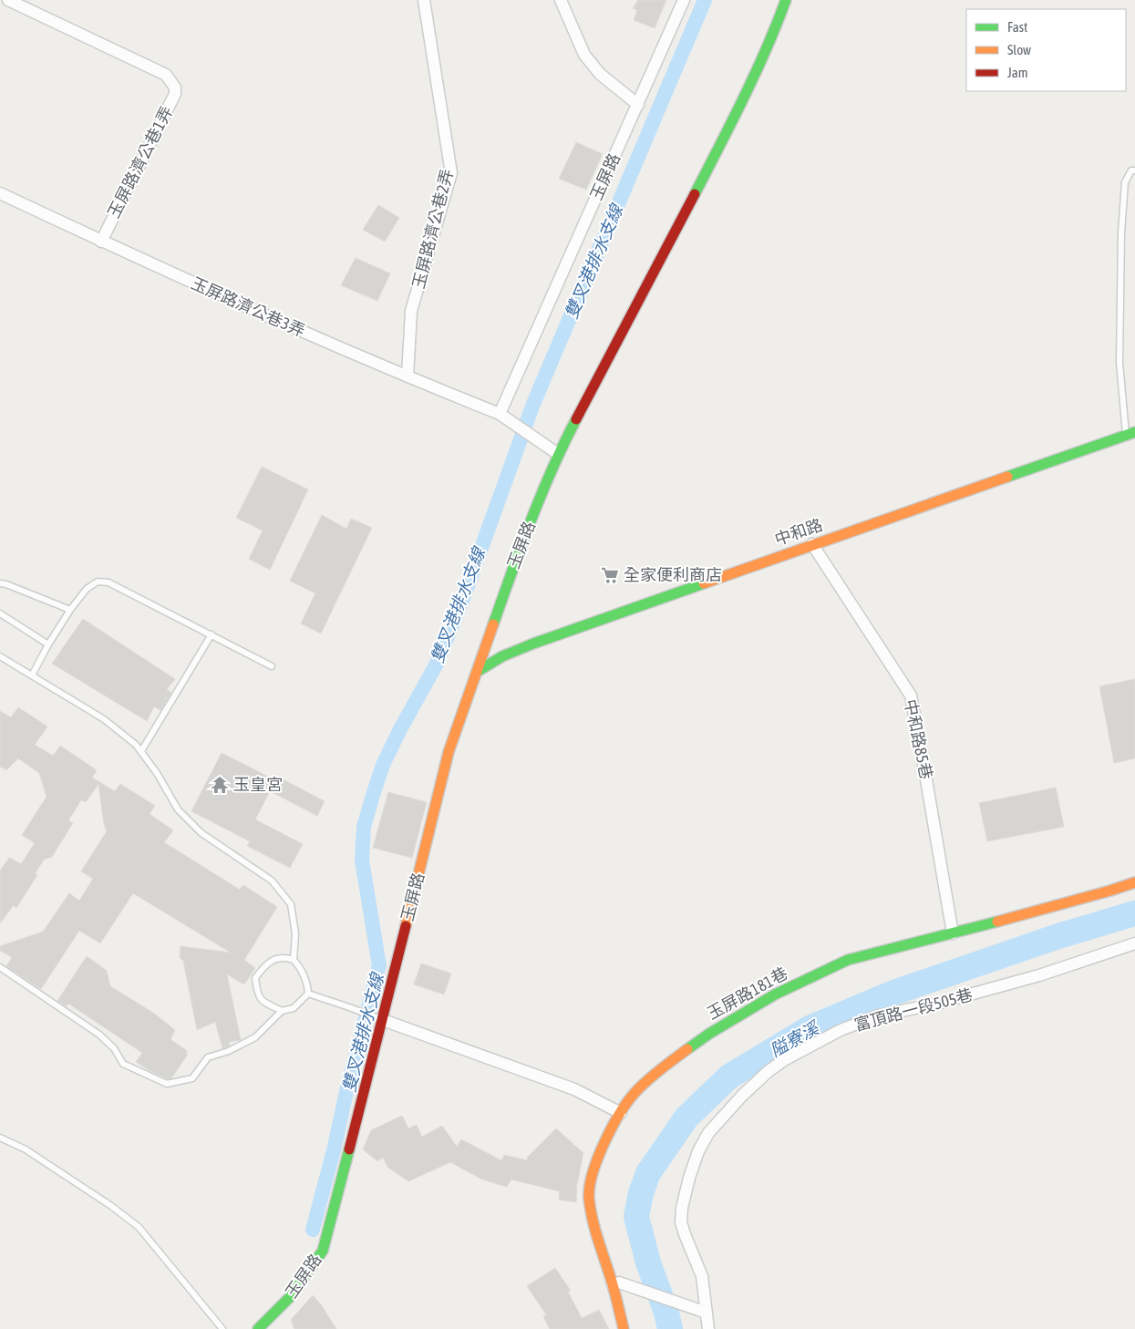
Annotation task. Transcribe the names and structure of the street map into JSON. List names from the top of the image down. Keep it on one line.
{"streets":{"street":["玉屏路濟公巷1弄","玉屏路","玉屏路濟公巷2弄","玉屏路濟公巷3弄","中和路","中和路85巷","玉屏路181巷","富頂路一段505巷"]},"crossings":[["玉屏路濟公巷1弄","玉屏路濟公巷3弄"],["玉屏路","玉屏路濟公巷3弄"],["玉屏路","中和路"],["玉屏路濟公巷2弄","玉屏路濟公巷3弄"],["中和路","中和路85巷"],["中和路85巷","玉屏路181巷"]],"water":["雙叉港排水支線","隘寮溪"],"places":{"supermarket":["全家便利商店"],"temple":["玉皇宮"]},"legend":["Fast","Slow","Jam"]}
